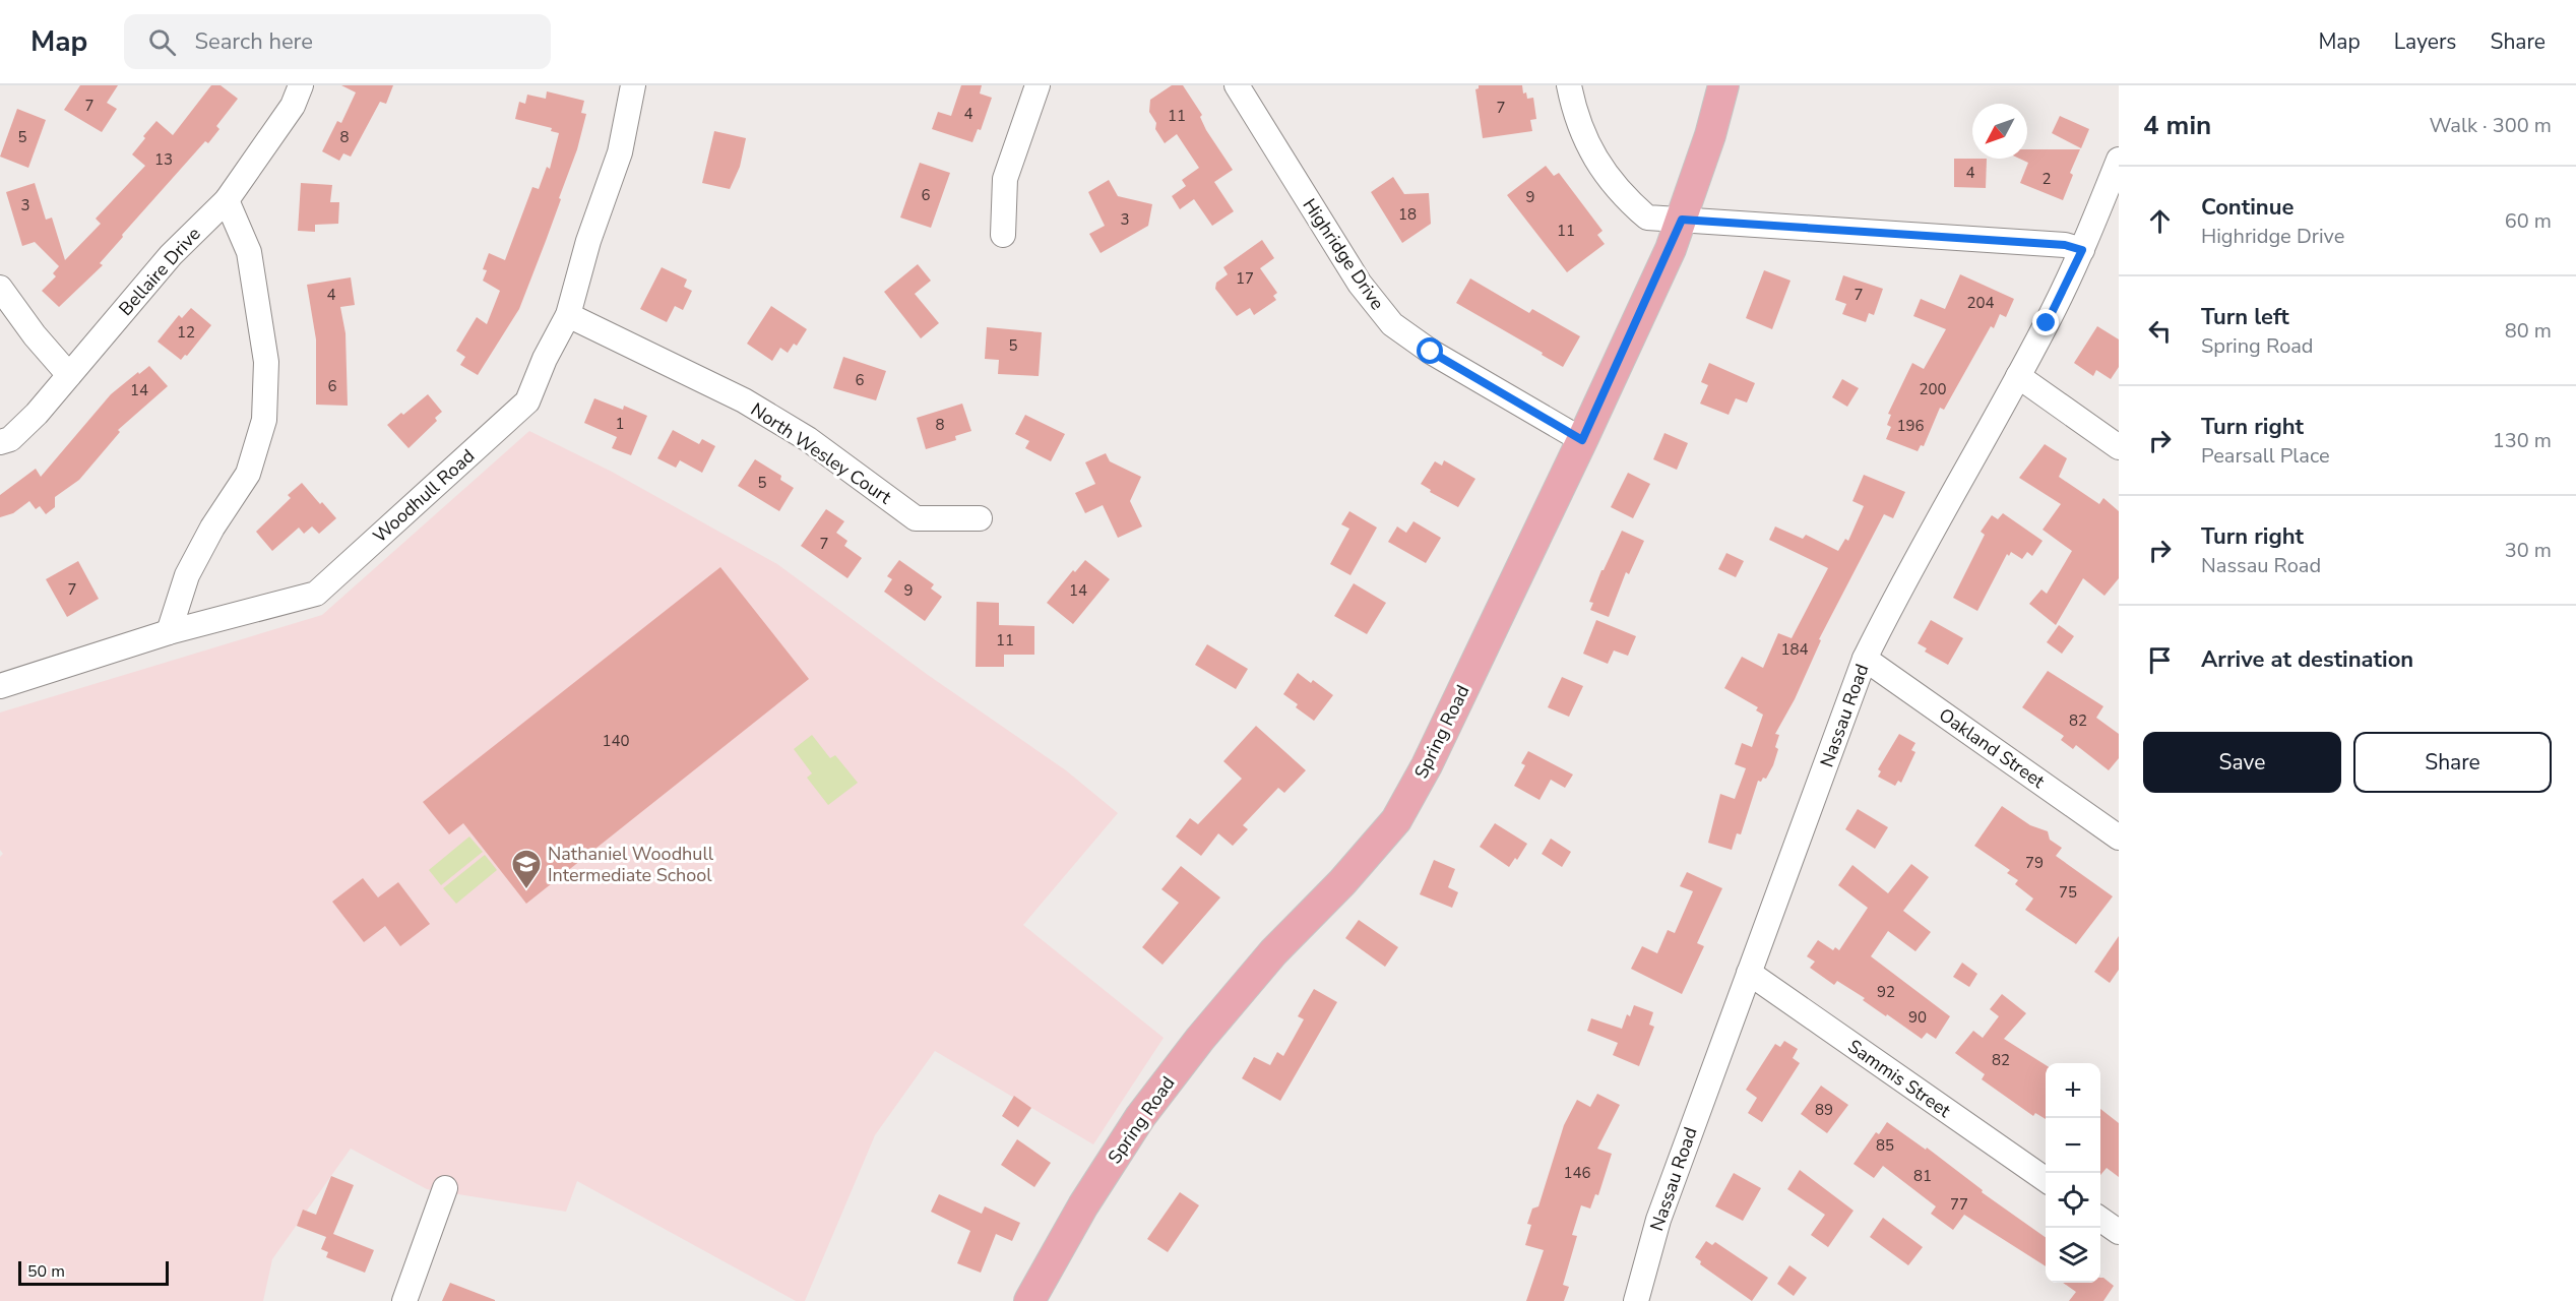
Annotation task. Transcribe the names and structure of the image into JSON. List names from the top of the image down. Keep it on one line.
{"streets":{"main road":["Spring Road"],"street":["Highridge Drive","Bellaire Drive","North Wesley Court","Woodhull Road","Nassau Road","Oakland Street","Sammis Street"]},"crossings":[["Highridge Drive","Spring Road"],["North Wesley Court","Woodhull Road"],["Nassau Road","Oakland Street"],["Nassau Road","Sammis Street"]],"places":{"school or university":["Nathaniel Woodhull Intermediate School"]},"house_numbers":["7","7","4","11","5","8","13","4","2","6","9","3","18","3","11","17","4","7","204","12","5","6","6","200","14","1","8","196","5","7","7","9","14","11","184","82","140","79","75","92","90","82","89","85","146","81","77"],"scale_bar":"50 m","north":"bottom left","page":{"header":"Map","search":"Search here","nav":["Map","Layers","Share"],"heading":["4 min","Walk · 300 m"],"list":[["Continue","Highridge Drive","60 m"],["Turn left","Spring Road","80 m"],["Turn right","Pearsall Place","130 m"],["Turn right","Nassau Road","30 m"],"Arrive at destination"],"buttons":["Save","Share"],"map_buttons":["+","−"],"scale":"50 m"}}
